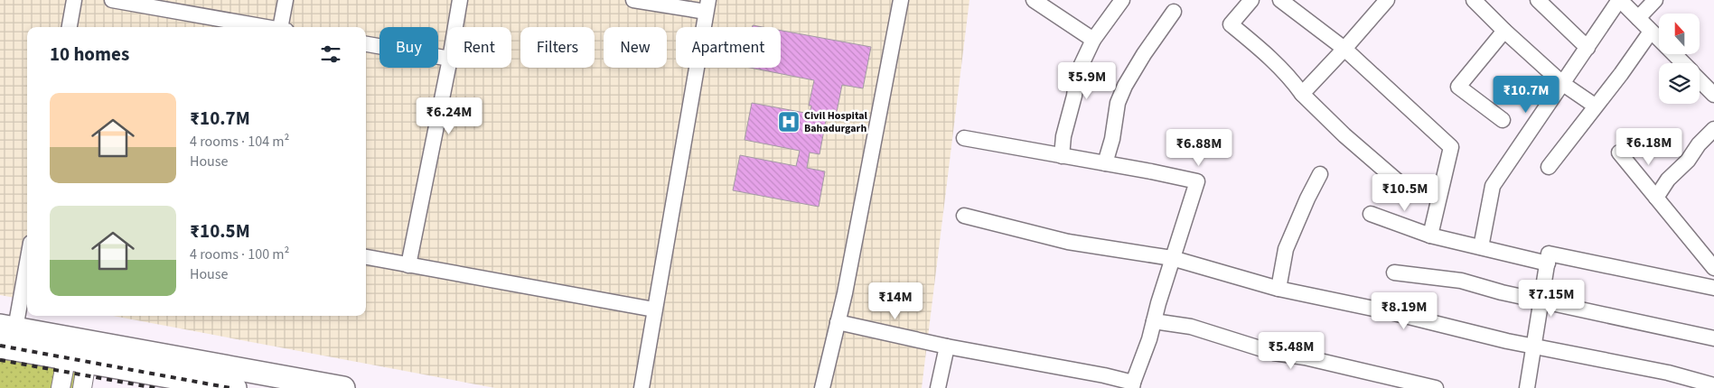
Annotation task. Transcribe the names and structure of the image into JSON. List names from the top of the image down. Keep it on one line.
{"places":{"hospital":["Civil Hospital Bahadurgarh"]},"north":"top","page":{"chip":["Buy","Rent","Filters","New","Apartment"],"heading":"10 homes","price":["₹5.9M","₹10.7M","₹6.24M","₹6.18M","₹6.88M","₹10.5M","₹7.15M","₹14M","₹8.19M","₹5.48M"],"list":[{"name":"₹10.7M","note":"4 rooms · 104 m² · House"},{"name":"₹10.5M","note":"4 rooms · 100 m² · House"}]}}
